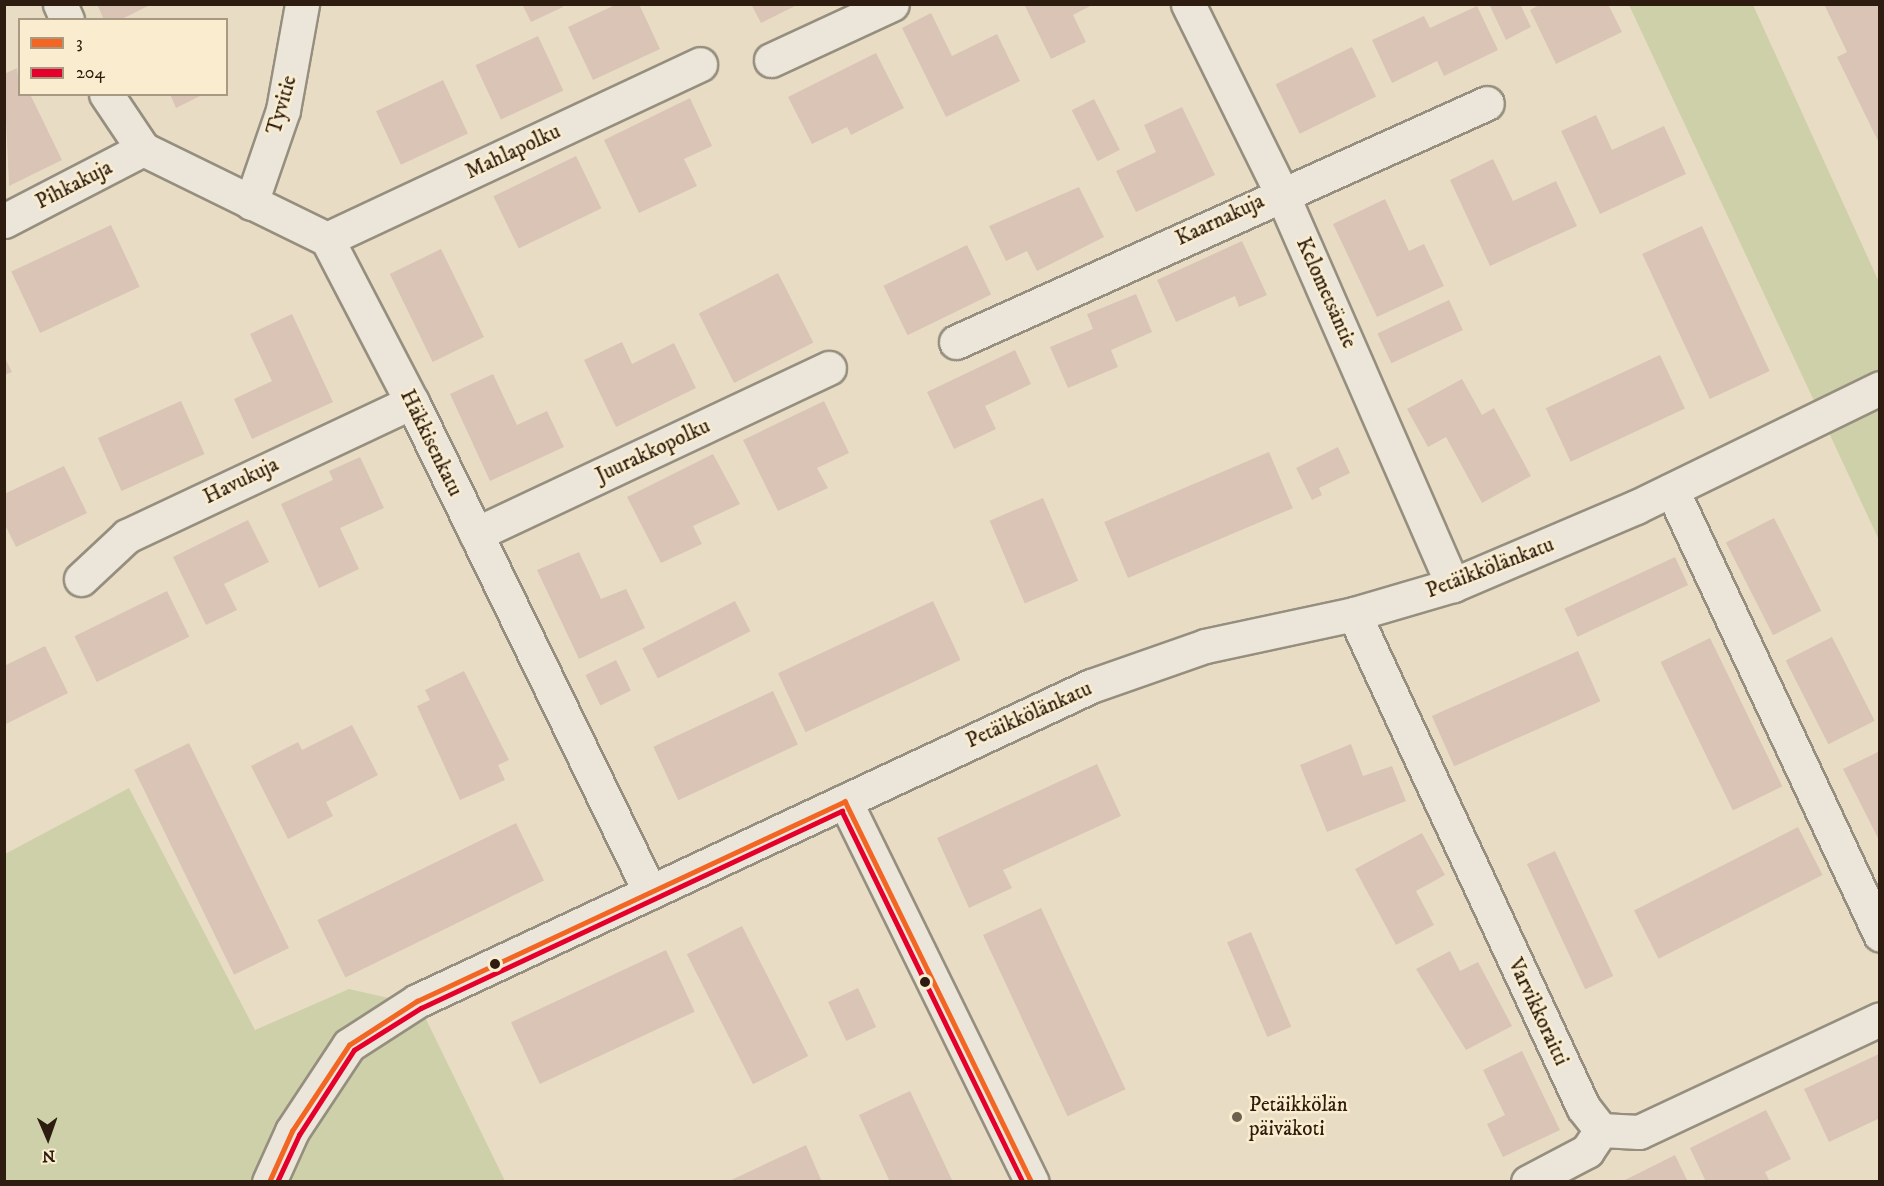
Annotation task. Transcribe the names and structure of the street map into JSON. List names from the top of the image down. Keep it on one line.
{"streets":{"street":["Tyvitie","Mahlapolku","Pihkakuja","Kaarnakuja","Kelometsäntie","Häkkisenkatu","Juurakkopolku","Havukuja","Petäikkölänkatu","Varvikkoraitti"]},"crossings":[["Mahlapolku","Häkkisenkatu"],["Kaarnakuja","Kelometsäntie"],["Kelometsäntie","Petäikkölänkatu"],["Häkkisenkatu","Juurakkopolku"],["Häkkisenkatu","Havukuja"],["Häkkisenkatu","Petäikkölänkatu"],["Petäikkölänkatu","Varvikkoraitti"]],"places":["Petäikkölän päiväkoti"],"lines":["transit line 3","transit line 204"],"legend":["3","204"],"north":"bottom"}
